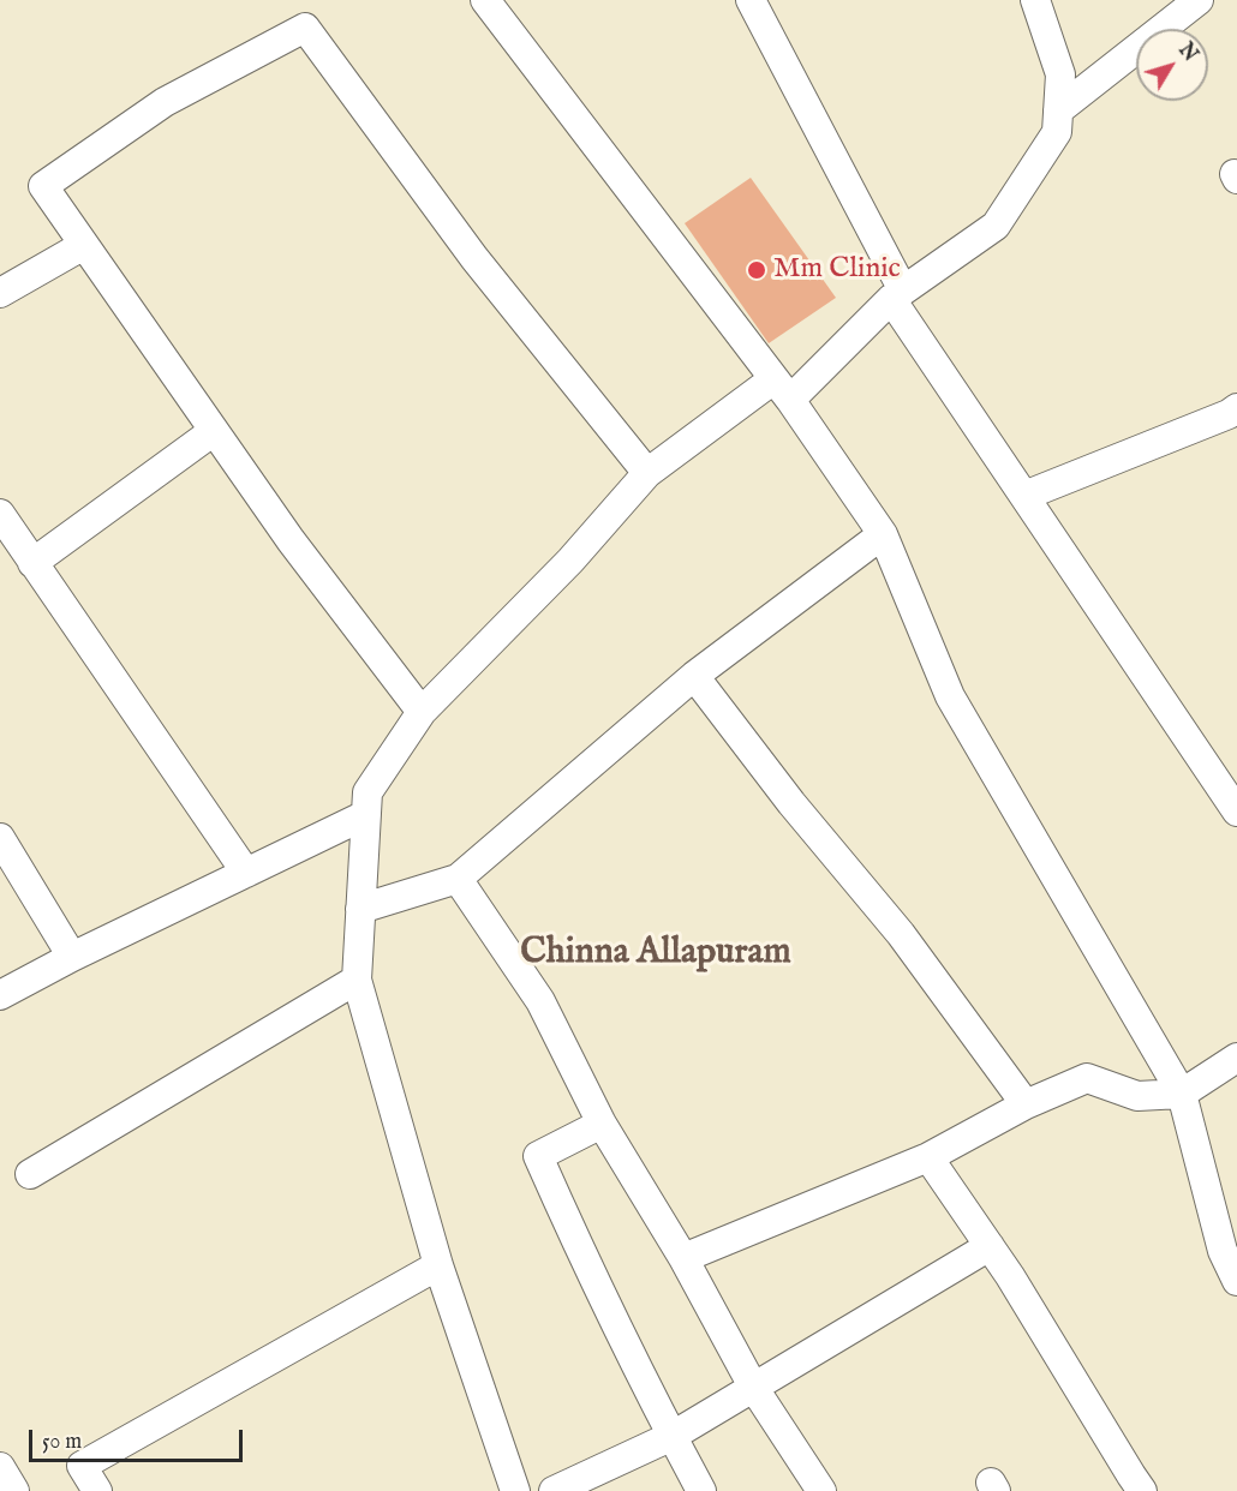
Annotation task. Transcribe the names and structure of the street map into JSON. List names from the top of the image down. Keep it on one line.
{"districts":["Chinna Allapuram"],"places":["Mm Clinic"],"scale_bar":"50 m","north":"top right"}
